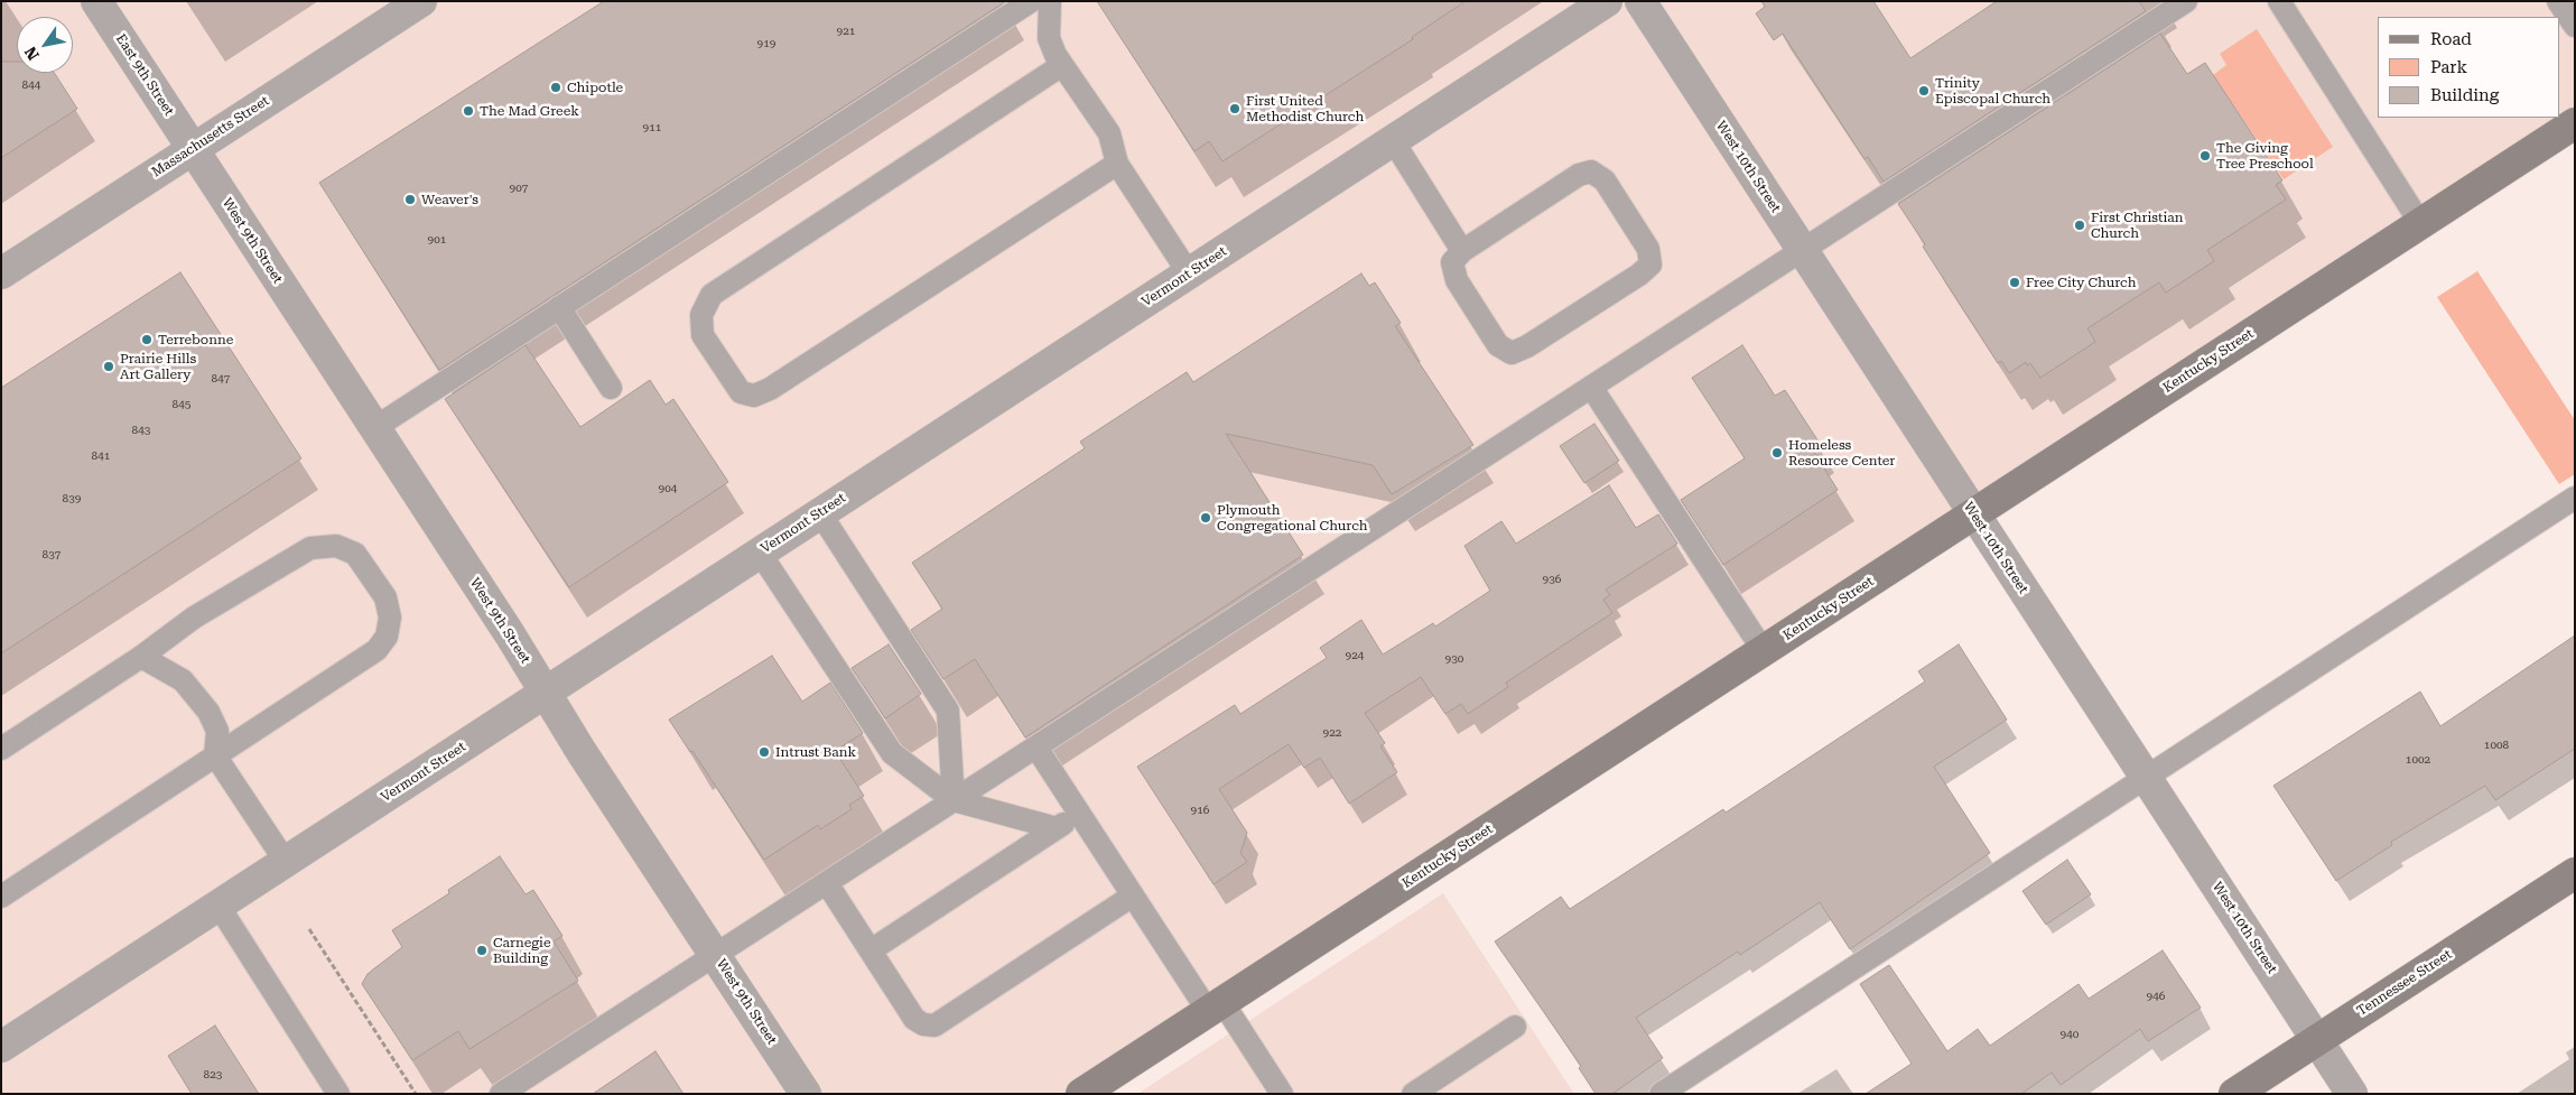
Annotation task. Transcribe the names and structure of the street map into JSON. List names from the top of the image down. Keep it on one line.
{"streets":{"main road":["Kentucky Street","Tennessee Street"],"street":["East 9th Street","Massachusetts Street","West 10th Street","West 9th Street","Vermont Street"]},"crossings":[["East 9th Street","Massachusetts Street"],["East 9th Street","West 9th Street"],["Massachusetts Street","West 9th Street"],["West 10th Street","Kentucky Street"],["West 10th Street","Tennessee Street"],["West 9th Street","Vermont Street"]],"places":["Chipotle","Trinity Episcopal Church","First United Methodist Church","The Mad Greek","The Giving Tree Preschool","Weaver's","First Christian Church","Free City Church","Terrebonne","Prairie Hills Art Gallery","Homeless Resource Center","Plymouth Congregational Church","Intrust Bank","Carnegie Building"],"house_numbers":["921","919","844","911","907","901","847","845","843","841","904","839","837","936","924","930","922","1008","1002","916","946","940","823"],"legend":["Road","Park","Building"],"north":"bottom left"}
